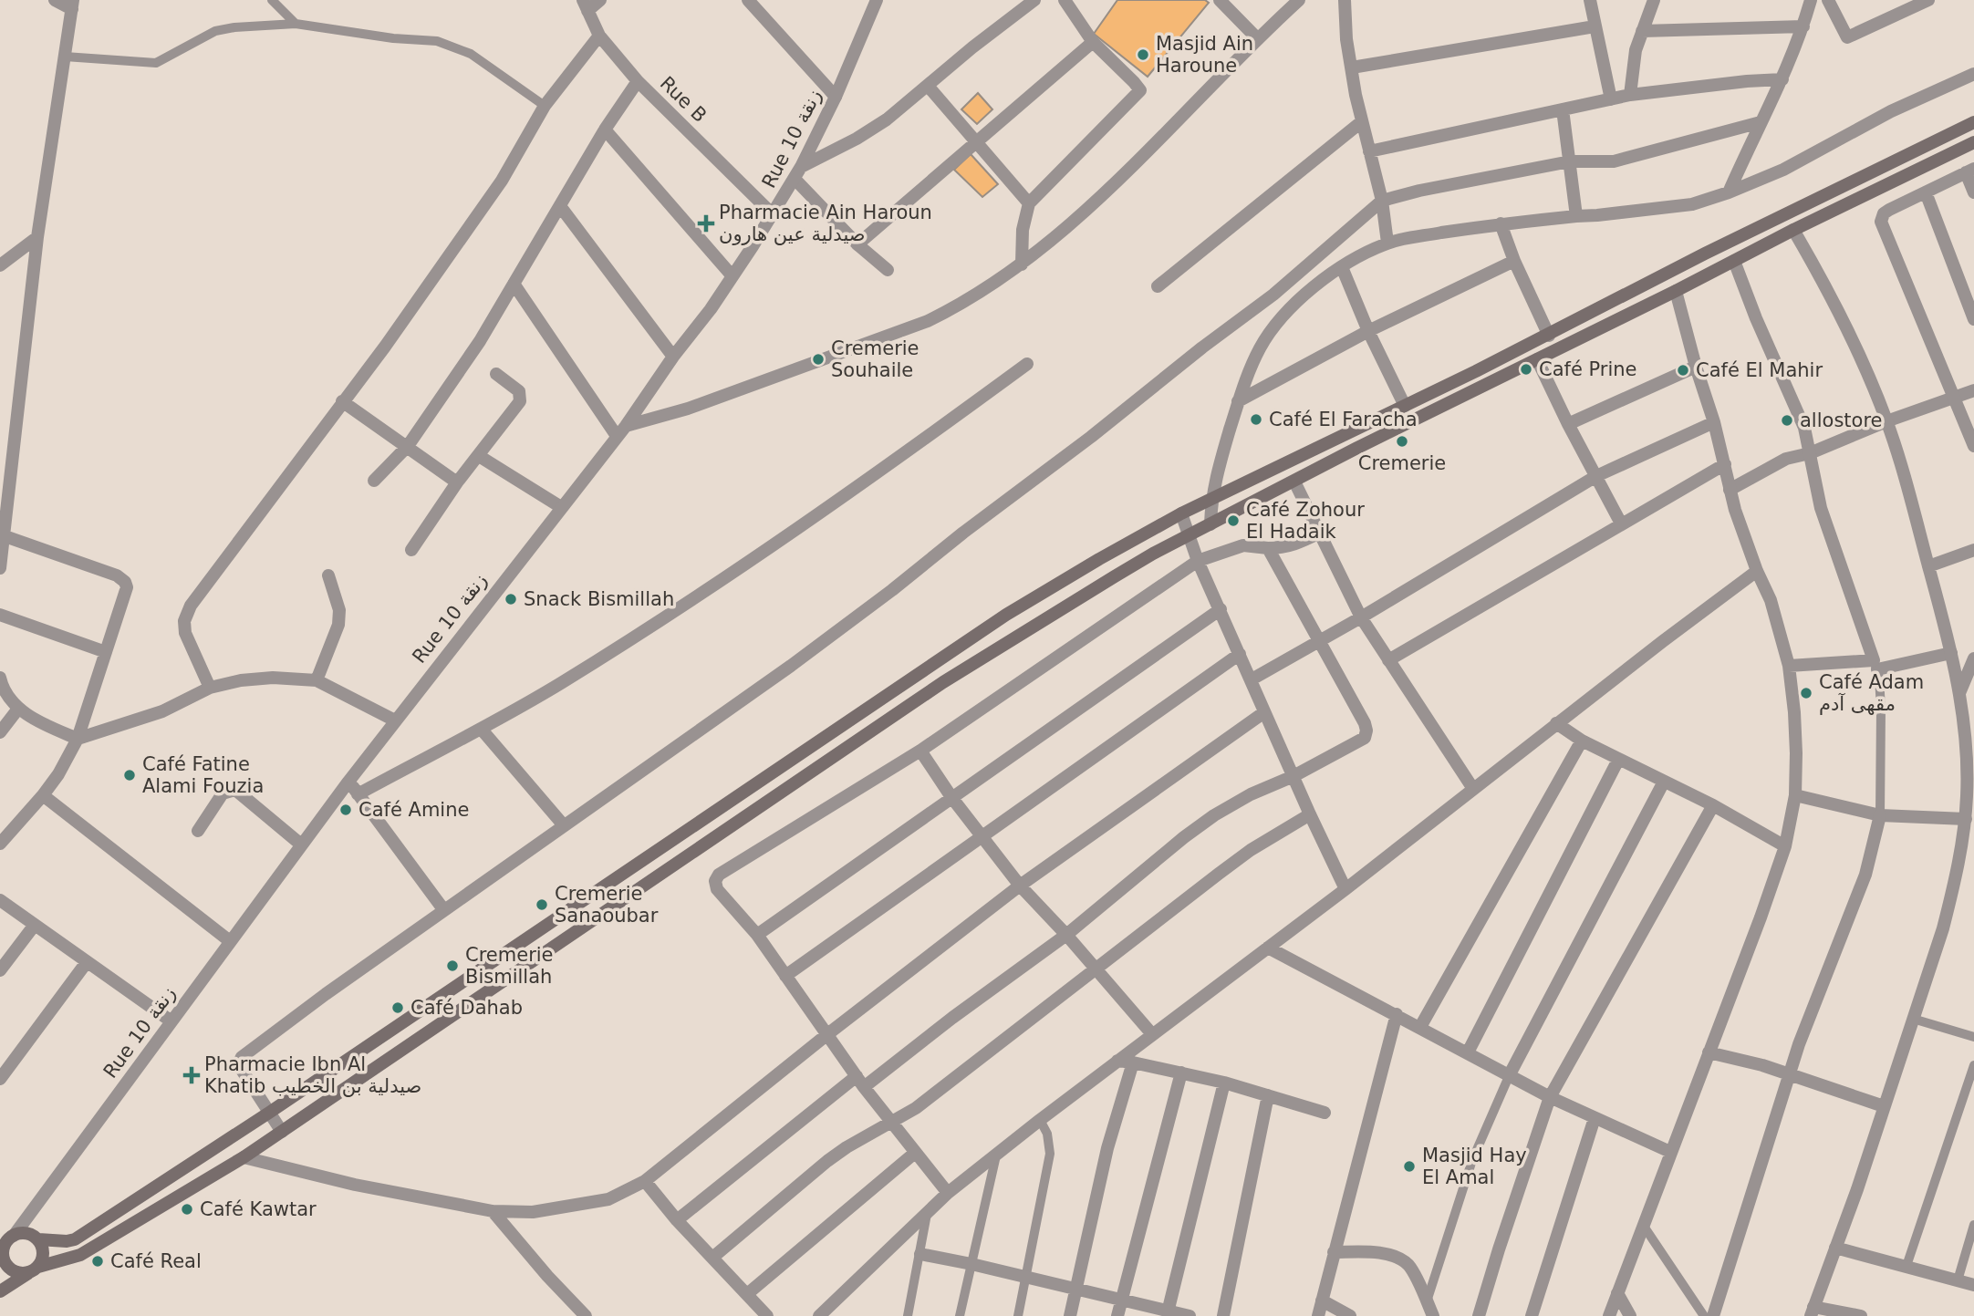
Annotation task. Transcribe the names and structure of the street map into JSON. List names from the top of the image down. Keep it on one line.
{"streets":{"street":["Rue B","Rue 10 زنقة"]},"crossings":[["Rue B","Rue 10 زنقة"]],"places":{"other":["Masjid Ain Haroune","Cremerie Souhaile","Café Prine","Café El Mahir","Café El Faracha","allostore","Cremerie","Café Zohour El Hadaik","Snack Bismillah","Café Adam مقهى آدم","Café Fatine Alami Fouzia","Café Amine","Cremerie Sanaoubar","Cremerie Bismillah","Café Dahab","Masjid Hay El Amal","Café Kawtar","Café Real"],"health":["Pharmacie Ain Haroun صيدلية عين هارون","Pharmacie Ibn Al Khatib صيدلية بن الخطيب"]}}
